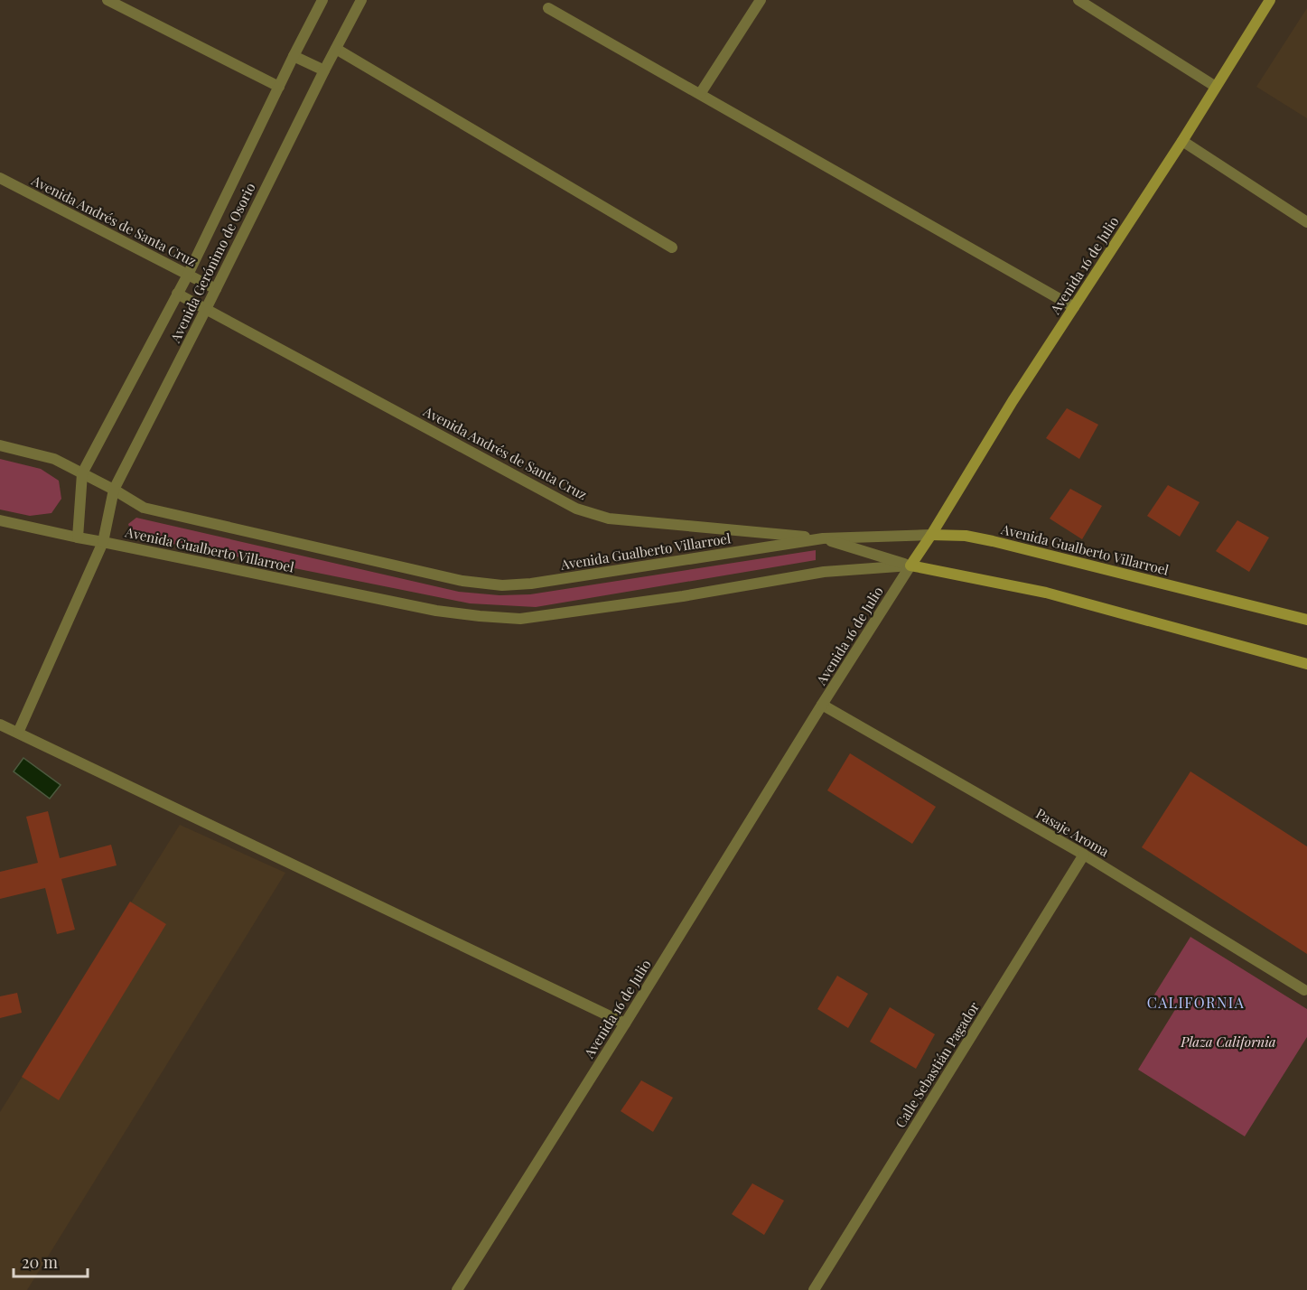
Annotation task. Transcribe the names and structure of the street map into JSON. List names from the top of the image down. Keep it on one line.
{"streets":{"main road":["Avenida 16 de Julio","Avenida Gualberto Villarroel"],"street":["Avenida Andrés de Santa Cruz","Avenida Gerónimo de Osorio","Pasaje Aroma","Calle Sebastián Pagador"]},"crossings":[["Avenida Andrés de Santa Cruz","Avenida Gerónimo de Osorio"],["Avenida Andrés de Santa Cruz","Avenida 16 de Julio"],["Avenida Andrés de Santa Cruz","Avenida Gualberto Villarroel"],["Avenida Gerónimo de Osorio","Avenida Gualberto Villarroel"],["Avenida 16 de Julio","Avenida Gualberto Villarroel"],["Avenida 16 de Julio","Pasaje Aroma"],["Pasaje Aroma","Calle Sebastián Pagador"]],"districts":["CALIFORNIA"],"parks":["Plaza California"],"scale_bar":"20 m"}
